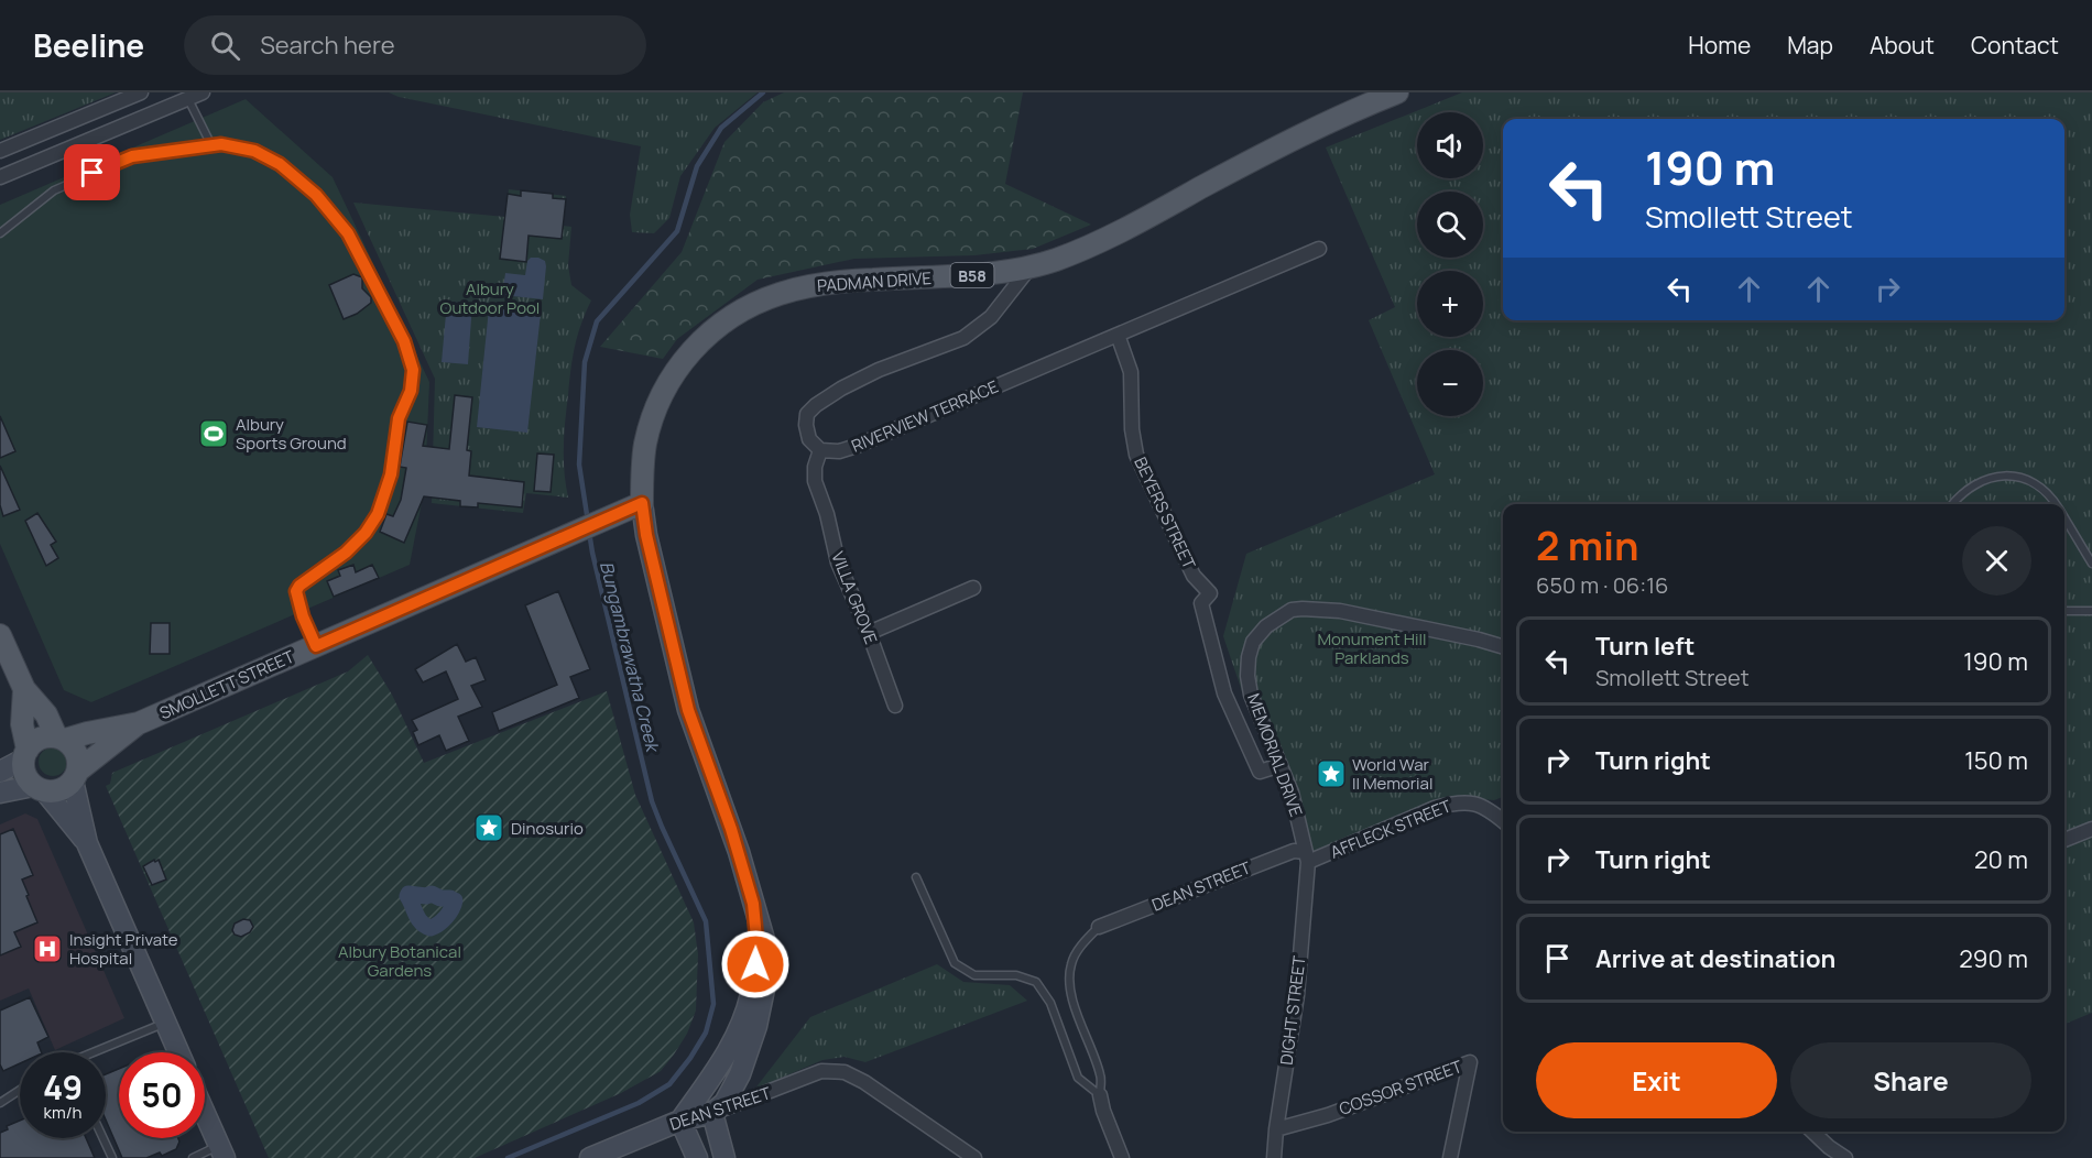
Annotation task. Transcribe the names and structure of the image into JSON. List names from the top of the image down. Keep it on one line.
{"streets":{"main road":["B58","PADMAN DRIVE","SMOLLETT STREET","DEAN STREET"],"street":["RIVERVIEW TERRACE","BEYERS STREET","VILLA GROVE","MEMORIAL DRIVE","AFFLECK STREET","DIGHT STREET","COSSOR STREET"]},"crossings":[["PADMAN DRIVE","SMOLLETT STREET"],["RIVERVIEW TERRACE","BEYERS STREET"],["RIVERVIEW TERRACE","VILLA GROVE"],["BEYERS STREET","MEMORIAL DRIVE"],["MEMORIAL DRIVE","AFFLECK STREET"],["MEMORIAL DRIVE","DEAN STREET"],["MEMORIAL DRIVE","DIGHT STREET"],["AFFLECK STREET","DEAN STREET"],["AFFLECK STREET","DIGHT STREET"],["DEAN STREET","DIGHT STREET"],["DIGHT STREET","COSSOR STREET"]],"water":["Bungambrawatha Creek"],"parks":["Albury Outdoor Pool","Monument Hill Parklands","Albury Botanical Gardens"],"places":{"sports":["Albury Sports Ground"],"place":["World War II Memorial","Dinosurio"],"hospital":["Insight Private Hospital"]},"page":{"header":"Beeline","search":"Search here","nav":["Home","Map","About","Contact"],"map_buttons":["+","−"],"turn":["190 m","Smollett Street"],"heading":["2 min","650 m · 06:16"],"list":[{"name":"Turn left","note":"Smollett Street","value":"190 m"},{"name":"Turn right","value":"150 m"},{"name":"Turn right","value":"20 m"},{"name":"Arrive at destination","value":"290 m"}],"buttons":["Exit","Share"],"speed":"49 km/h","limit":"50"}}
